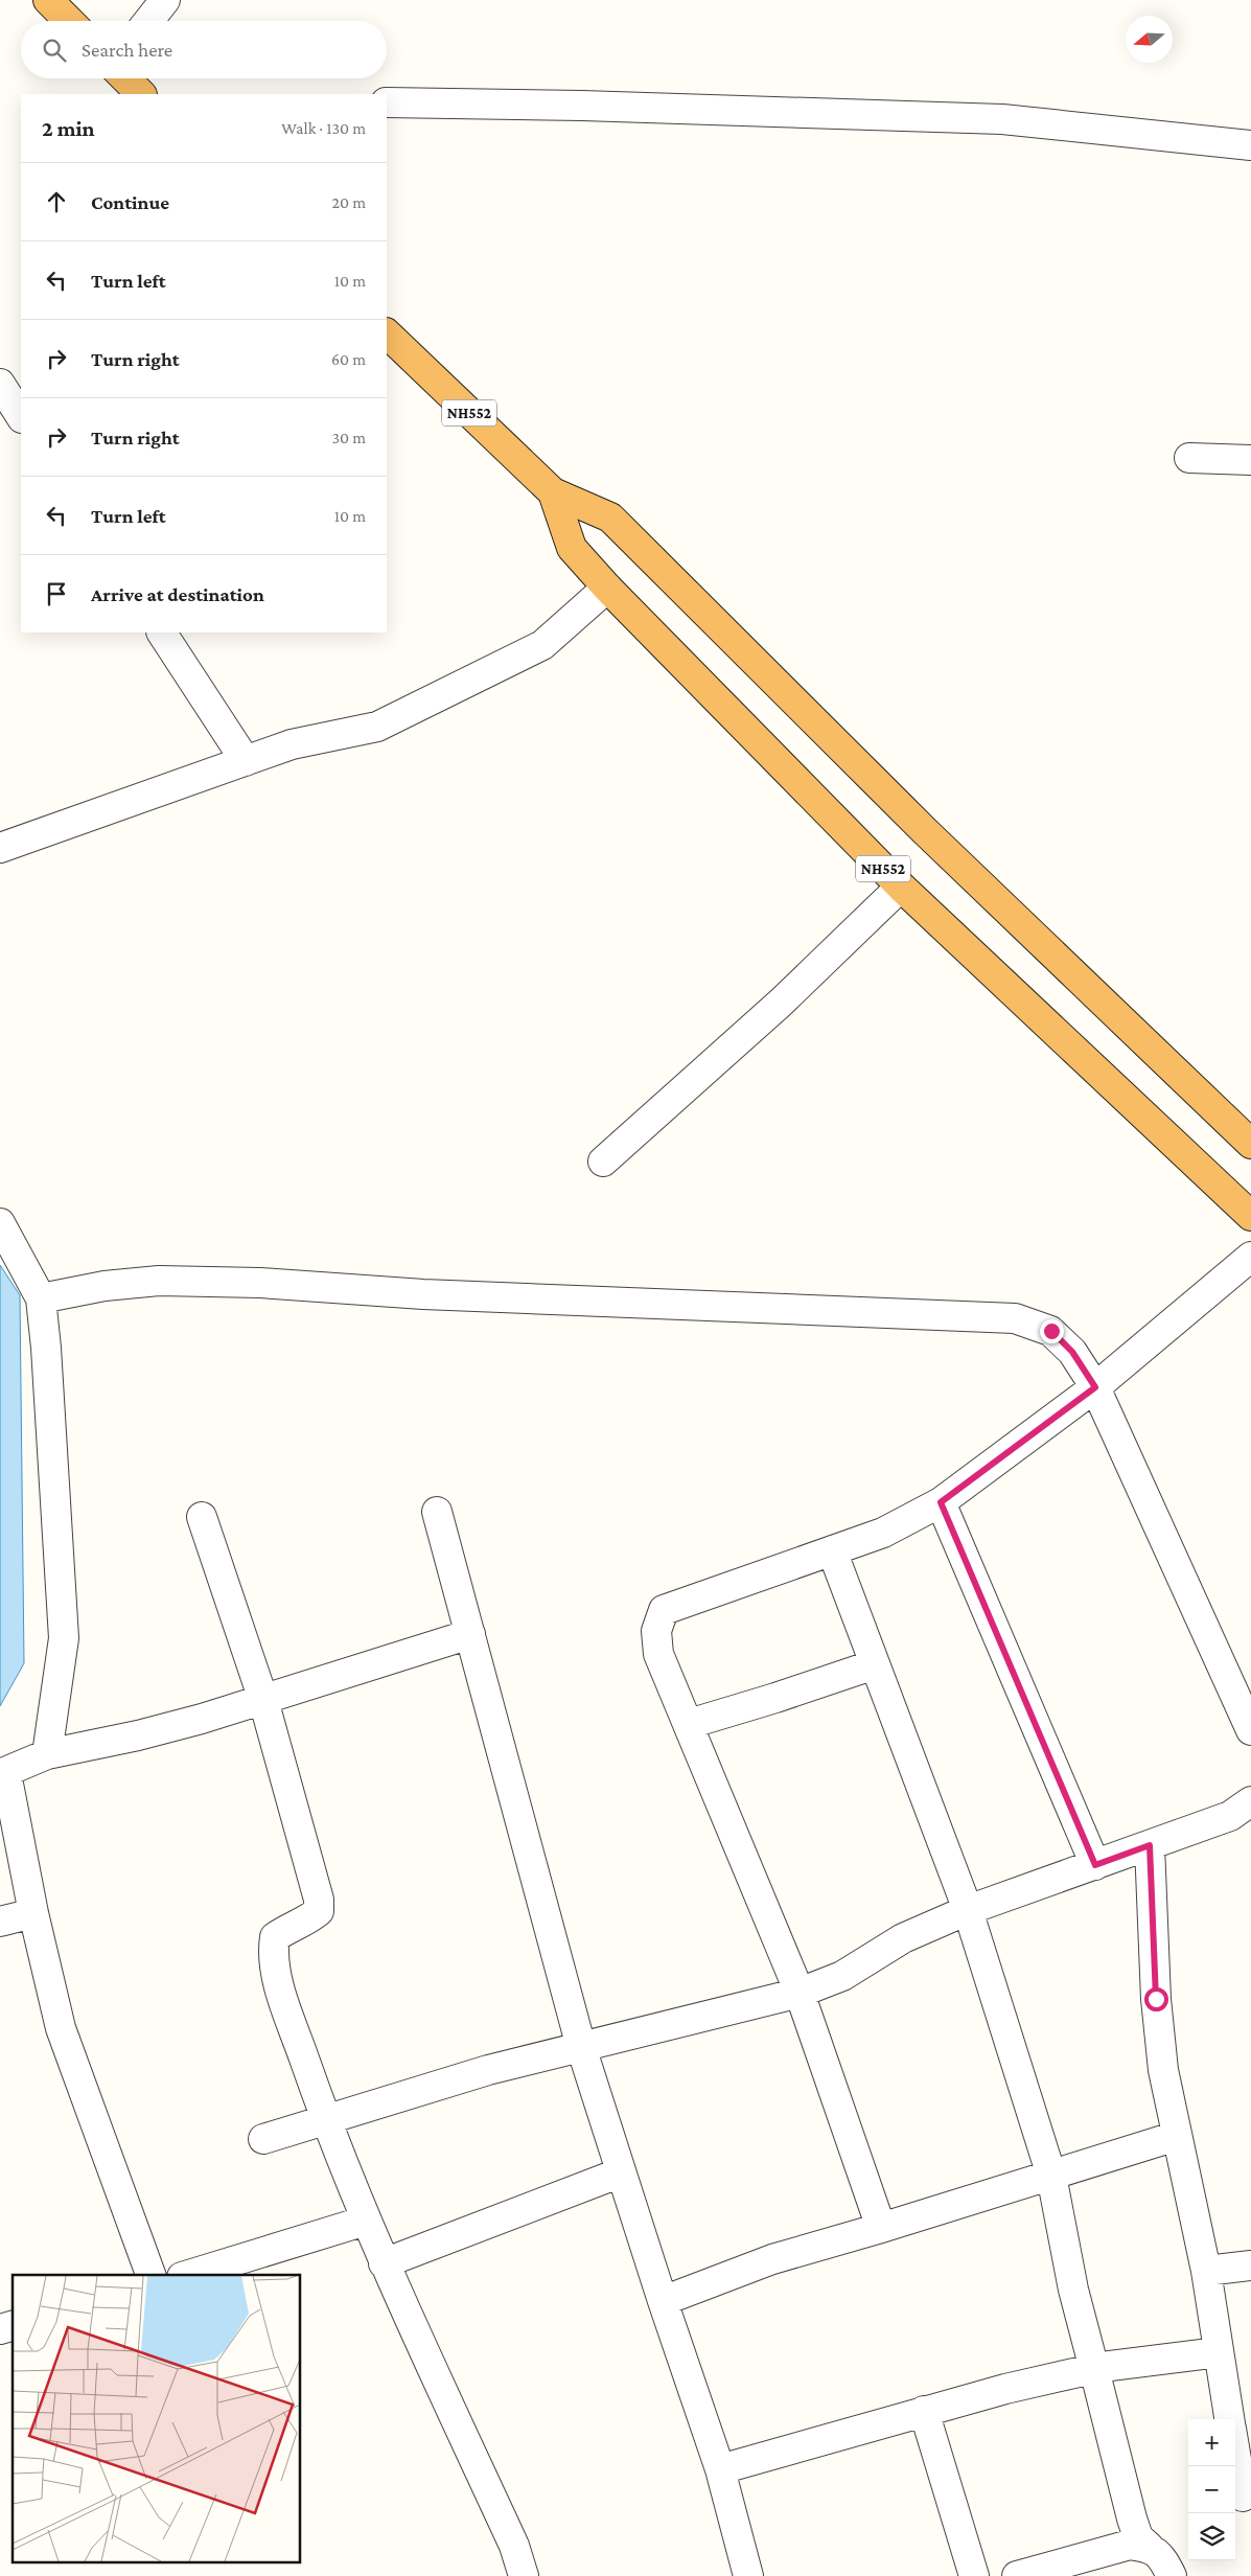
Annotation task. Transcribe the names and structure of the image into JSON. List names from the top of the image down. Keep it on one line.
{"streets":{"highway":["NH552"]},"north":"left","page":{"search":"Search here","heading":["2 min","Walk · 130 m"],"list":[["Continue","20 m"],["Turn left","10 m"],["Turn right","60 m"],["Turn right","30 m"],["Turn left","10 m"],"Arrive at destination"],"map_buttons":["+","−"]}}
